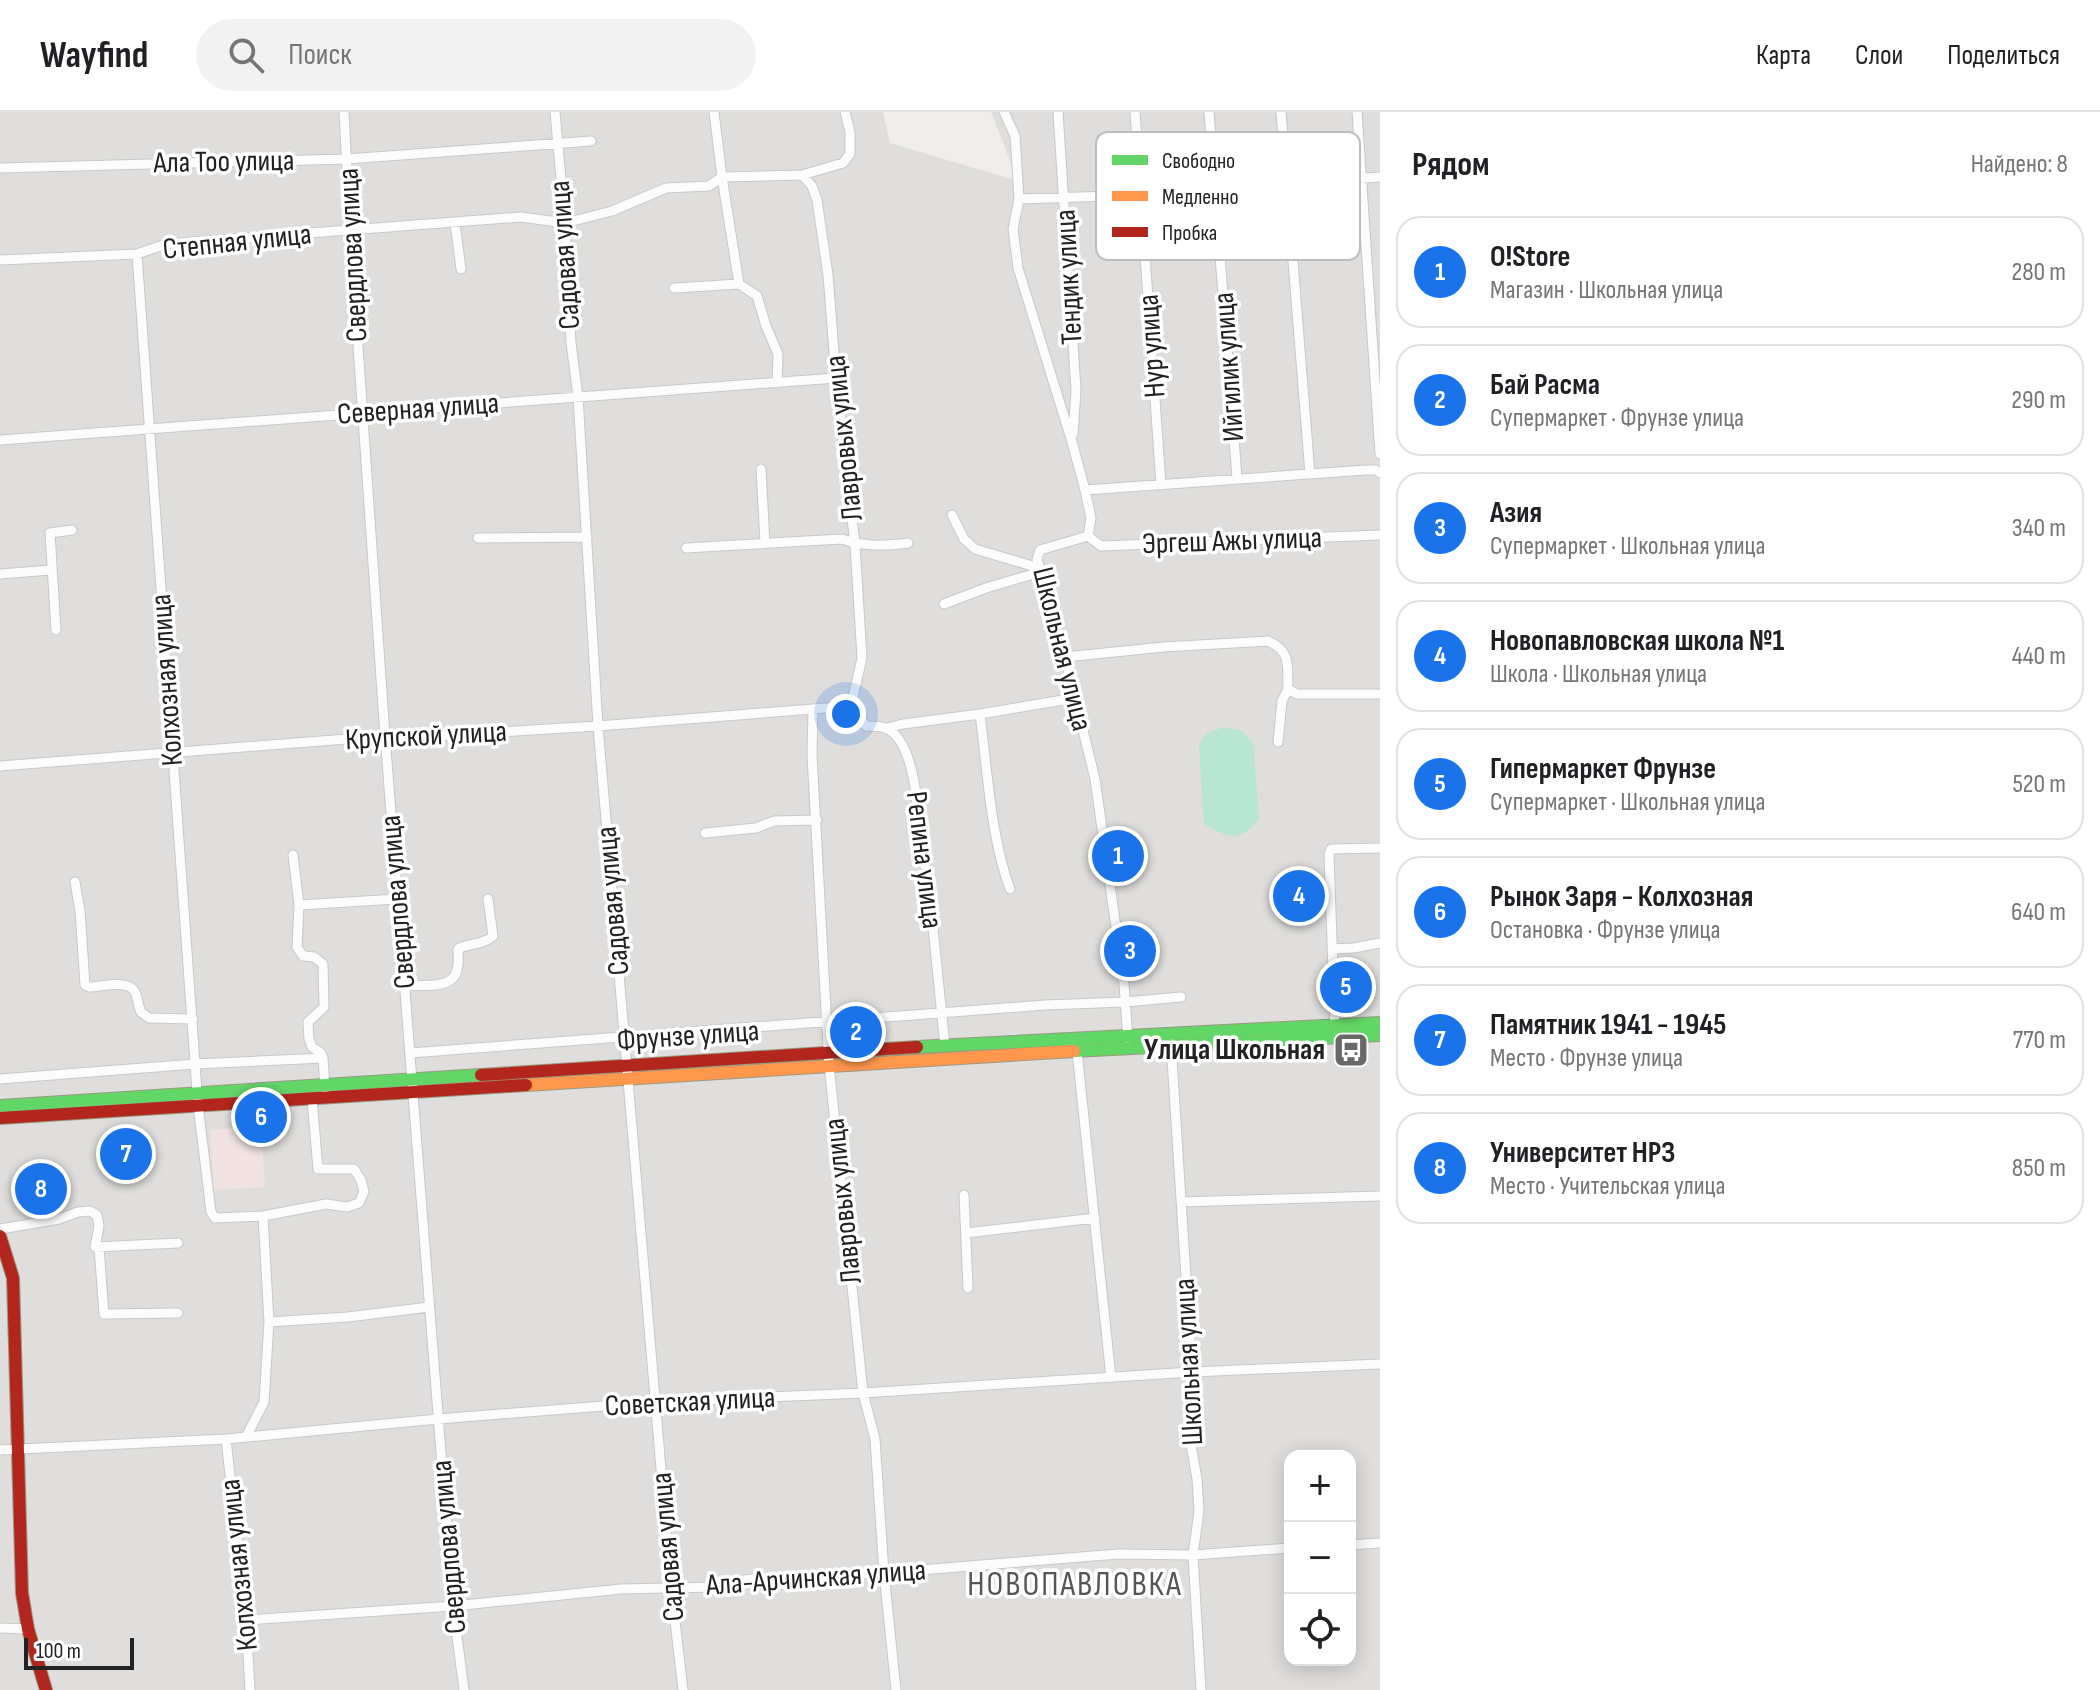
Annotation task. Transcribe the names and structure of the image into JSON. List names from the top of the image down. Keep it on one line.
{"streets":{"main road":["Фрунзе улица"],"street":["Ала Тоо улица","Степная улица","Свердлова улица","Садовая улица","Тендик улица","Нур улица","Ийгилик улица","Северная улица","Лавровых улица","Эргеш Ажы улица","Школьная улица","Колхозная улица","Крупской улица","Репина улица","Советская улица","Ала-Арчинская улица"]},"crossings":[["Ала Тоо улица","Свердлова улица"],["Ала Тоо улица","Садовая улица"],["Степная улица","Свердлова улица"],["Степная улица","Садовая улица"],["Степная улица","Лавровых улица"],["Степная улица","Колхозная улица"],["Свердлова улица","Северная улица"],["Свердлова улица","Крупской улица"],["Свердлова улица","Фрунзе улица"],["Свердлова улица","Советская улица"],["Свердлова улица","Ала-Арчинская улица"],["Садовая улица","Северная улица"],["Садовая улица","Крупской улица"],["Садовая улица","Фрунзе улица"],["Садовая улица","Советская улица"],["Садовая улица","Ала-Арчинская улица"],["Тендик улица","Школьная улица"],["Северная улица","Лавровых улица"],["Северная улица","Колхозная улица"],["Лавровых улица","Крупской улица"],["Лавровых улица","Репина улица"],["Лавровых улица","Фрунзе улица"],["Лавровых улица","Советская улица"],["Лавровых улица","Ала-Арчинская улица"],["Эргеш Ажы улица","Школьная улица"],["Школьная улица","Фрунзе улица"],["Школьная улица","Советская улица"],["Школьная улица","Ала-Арчинская улица"],["Колхозная улица","Крупской улица"],["Колхозная улица","Фрунзе улица"],["Колхозная улица","Советская улица"],["Колхозная улица","Ала-Арчинская улица"],["Крупской улица","Репина улица"],["Репина улица","Фрунзе улица"]],"districts":["НОВОПАВЛОВКА"],"places":{"bus stop":["Улица Школьная"]},"legend":["Свободно","Медленно","Пробка"],"scale_bar":"100 m","page":{"header":"Wayfind","search":"Поиск","nav":["Карта","Слои","Поделиться"],"heading":["Рядом","Найдено: 8"],"list":[{"mark":"1","name":"O!Store","note":"Магазин · Школьная улица","value":"280 m"},{"mark":"2","name":"Бай Расма","note":"Супермаркет · Фрунзе улица","value":"290 m"},{"mark":"3","name":"Азия","note":"Супермаркет · Школьная улица","value":"340 m"},{"mark":"4","name":"Новопавловская школа №1","note":"Школа · Школьная улица","value":"440 m"},{"mark":"5","name":"Гипермаркет Фрунзе","note":"Супермаркет · Школьная улица","value":"520 m"},{"mark":"6","name":"Рынок Заря - Колхозная","note":"Остановка · Фрунзе улица","value":"640 m"},{"mark":"7","name":"Памятник 1941 - 1945","note":"Место · Фрунзе улица","value":"770 m"},{"mark":"8","name":"Университет НРЗ","note":"Место · Учительская улица","value":"850 m"}],"pins":["1","4","3","5","2","6","7","8"],"map_buttons":["+","−"],"scale":"100 m"}}
